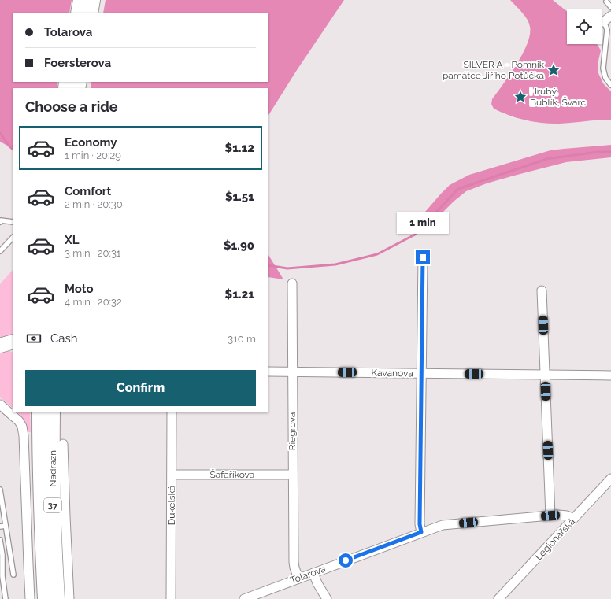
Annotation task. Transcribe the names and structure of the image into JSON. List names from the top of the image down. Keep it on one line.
{"streets":{"main road":["Nádražní","37"],"street":["Kavanova","Riegrova","Šafaříkova","Dukelská","Legionářská","Tolarova"]},"crossings":[["Kavanova","Riegrova"],["Riegrova","Šafaříkova"],["Riegrova","Tolarova"],["Šafaříkova","Dukelská"],["Legionářská","Tolarova"]],"places":{"place":["SILVER A - Pomnik památce Jiřího Potůčka","Hrubý, Bublík, Švarc"]},"page":{"banner":["Tolarova","Foersterova"],"heading":"Choose a ride","list":[{"name":"Economy","note":"1 min · 20:29","value":"$1.12"},{"name":"Comfort","note":"2 min · 20:30","value":"$1.51"},{"name":"XL","note":"3 min · 20:31","value":"$1.90"},{"name":"Moto","note":"4 min · 20:32","value":"$1.21"}],"bubble":"1 min","pay":["Cash","310 m"],"buttons":"Confirm"}}
